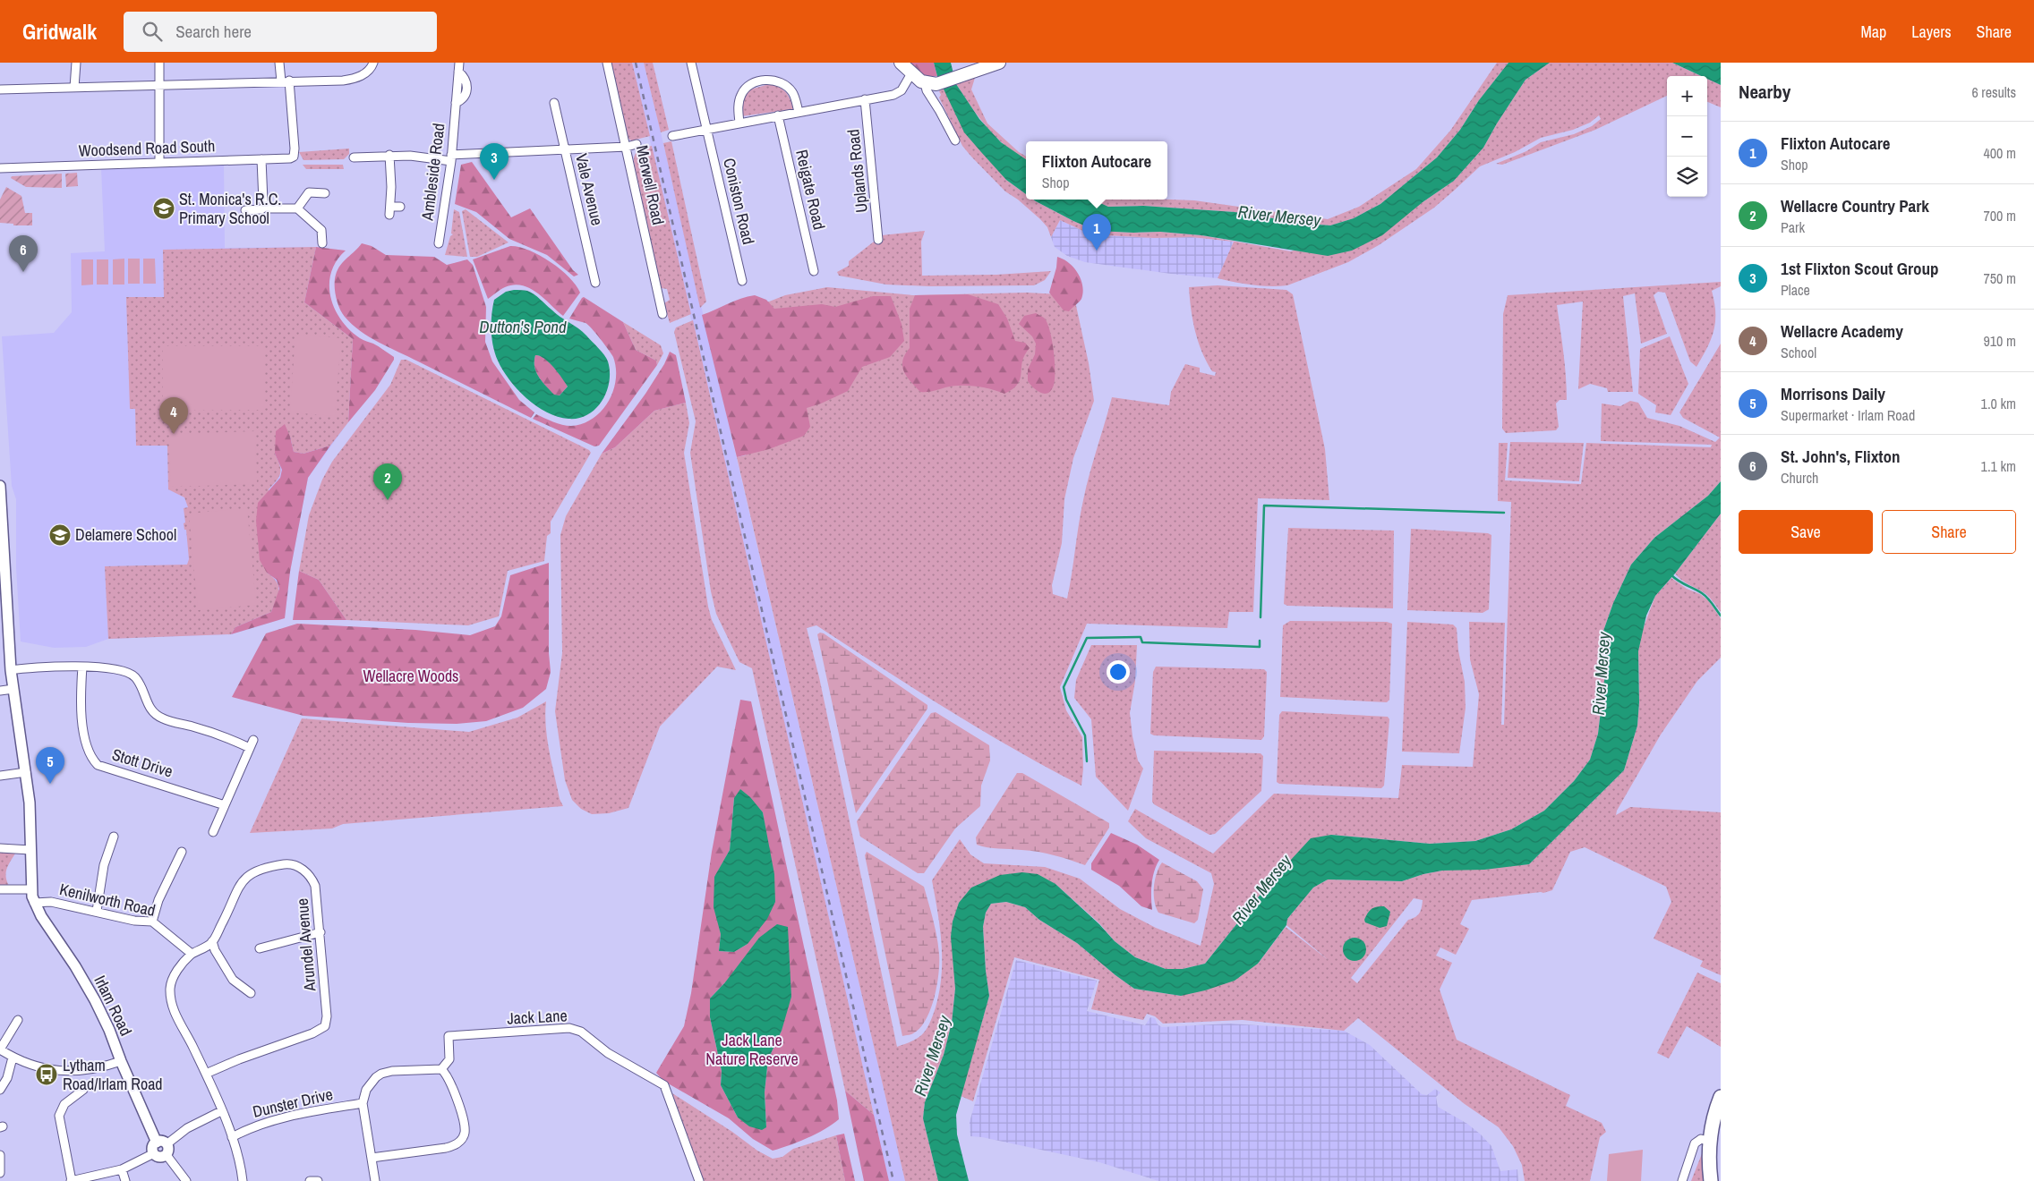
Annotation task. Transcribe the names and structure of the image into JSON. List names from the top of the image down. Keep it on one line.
{"streets":{"street":["Woodsend Road South","Uplands Road","Ambleside Road","Merwell Road","Vale Avenue","Reigate Road","Coniston Road","Stott Drive","Kenilworth Road","Arundel Avenue","Irlam Road","Jack Lane","Dunster Drive"]},"crossings":[["Kenilworth Road","Irlam Road"],["Jack Lane","Dunster Drive"]],"water":["River Mersey","Dutton's Pond"],"parks":["Wellacre Woods","Jack Lane Nature Reserve"],"places":{"school or university":["St. Monica's R.C. Primary School","Delamere School"],"bus stop":["Lytham Road/Irlam Road"]},"page":{"header":"Gridwalk","search":"Search here","nav":["Map","Layers","Share"],"heading":["Nearby","6 results"],"map_buttons":["+","−"],"list":[{"mark":"1","name":"Flixton Autocare","note":"Shop","value":"400 m"},{"mark":"2","name":"Wellacre Country Park","note":"Park","value":"700 m"},{"mark":"3","name":"1st Flixton Scout Group","note":"Place","value":"750 m"},{"mark":"4","name":"Wellacre Academy","note":"School","value":"910 m"},{"mark":"5","name":"Morrisons Daily","note":"Supermarket · Irlam Road","value":"1.0 km"},{"mark":"6","name":"St. John's, Flixton","note":"Church","value":"1.1 km"}],"popup":["Flixton Autocare","Shop"],"pins":["3","1","6","4","2","5"],"buttons":["Save","Share"]}}
